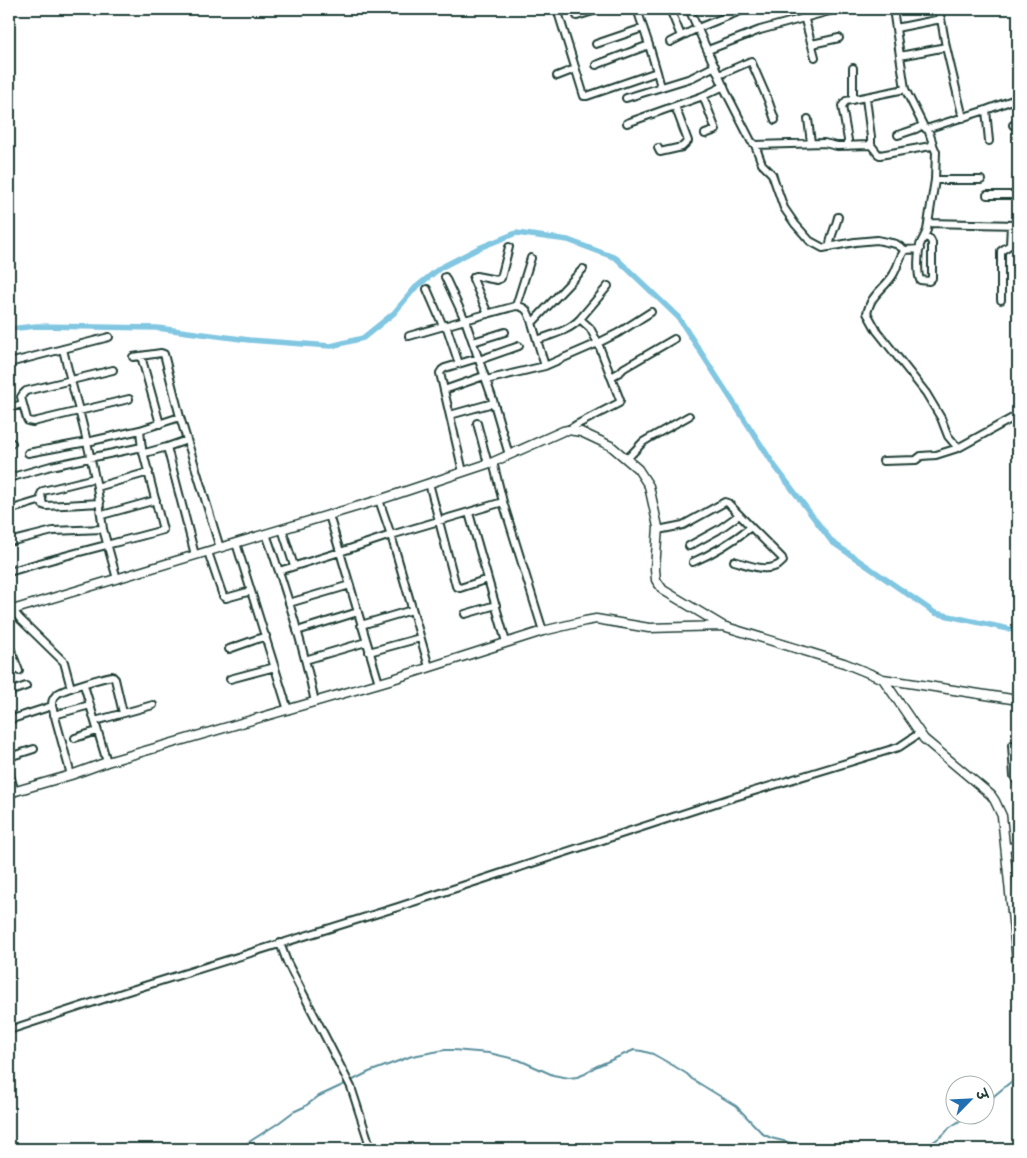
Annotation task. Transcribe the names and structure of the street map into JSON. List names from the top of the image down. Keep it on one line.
{"north":"top right"}
